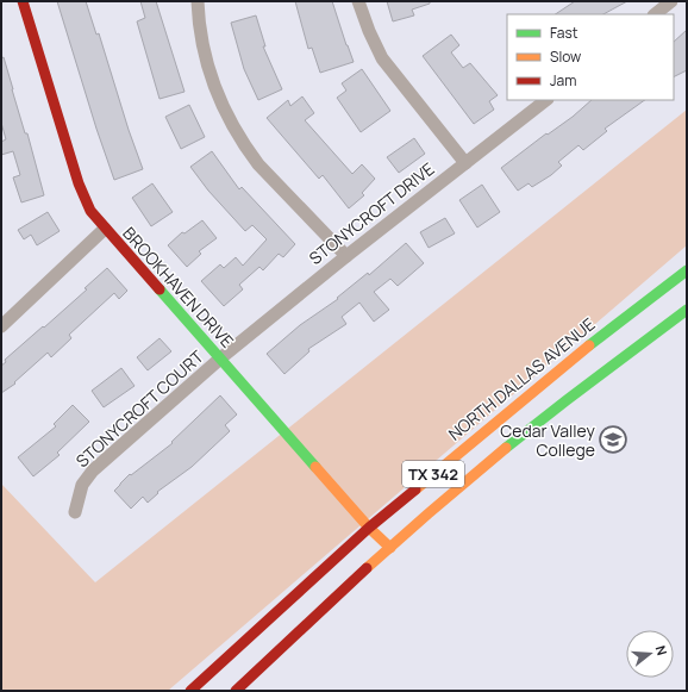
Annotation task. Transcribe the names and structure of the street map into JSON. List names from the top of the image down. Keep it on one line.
{"streets":{"main road":["BROOKHAVEN DRIVE","NORTH DALLAS AVENUE","TX 342"],"street":["STONYCROFT DRIVE","STONYCROFT COURT"]},"crossings":[["STONYCROFT DRIVE","BROOKHAVEN DRIVE"],["STONYCROFT DRIVE","STONYCROFT COURT"],["BROOKHAVEN DRIVE","NORTH DALLAS AVENUE"],["BROOKHAVEN DRIVE","STONYCROFT COURT"],["BROOKHAVEN DRIVE","TX 342"]],"places":{"school or university":["Cedar Valley College"]},"legend":["Fast","Slow","Jam"],"north":"right"}
